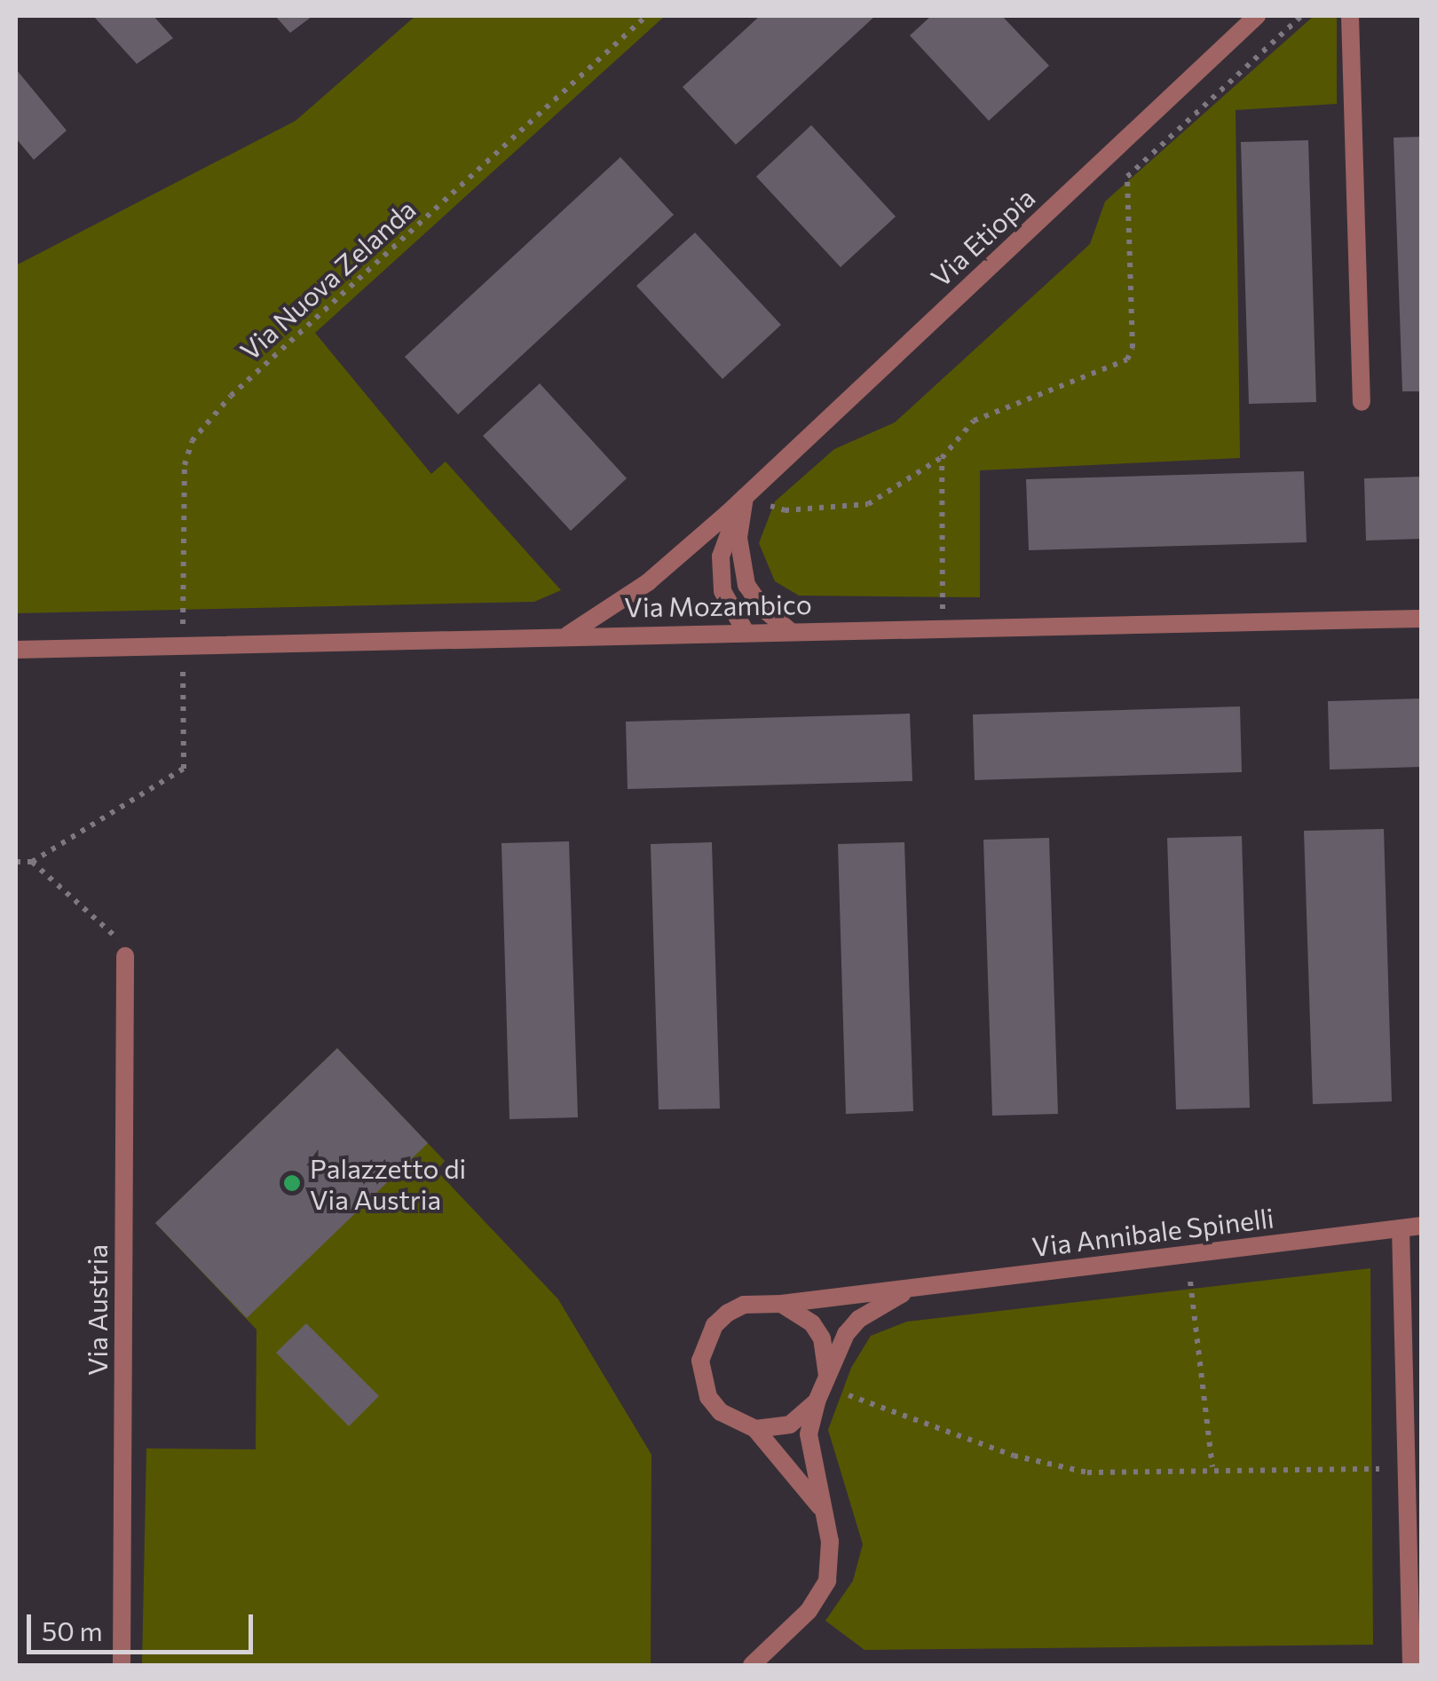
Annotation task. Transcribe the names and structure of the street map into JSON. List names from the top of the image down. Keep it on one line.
{"streets":{"street":["Via Etiopia","Via Mozambico","Via Annibale Spinelli","Via Austria"],"path":["Via Nuova Zelanda"]},"crossings":[["Via Etiopia","Via Mozambico"],["Via Nuova Zelanda","Via Mozambico"]],"places":["Palazzetto di Via Austria"],"scale_bar":"50 m"}
